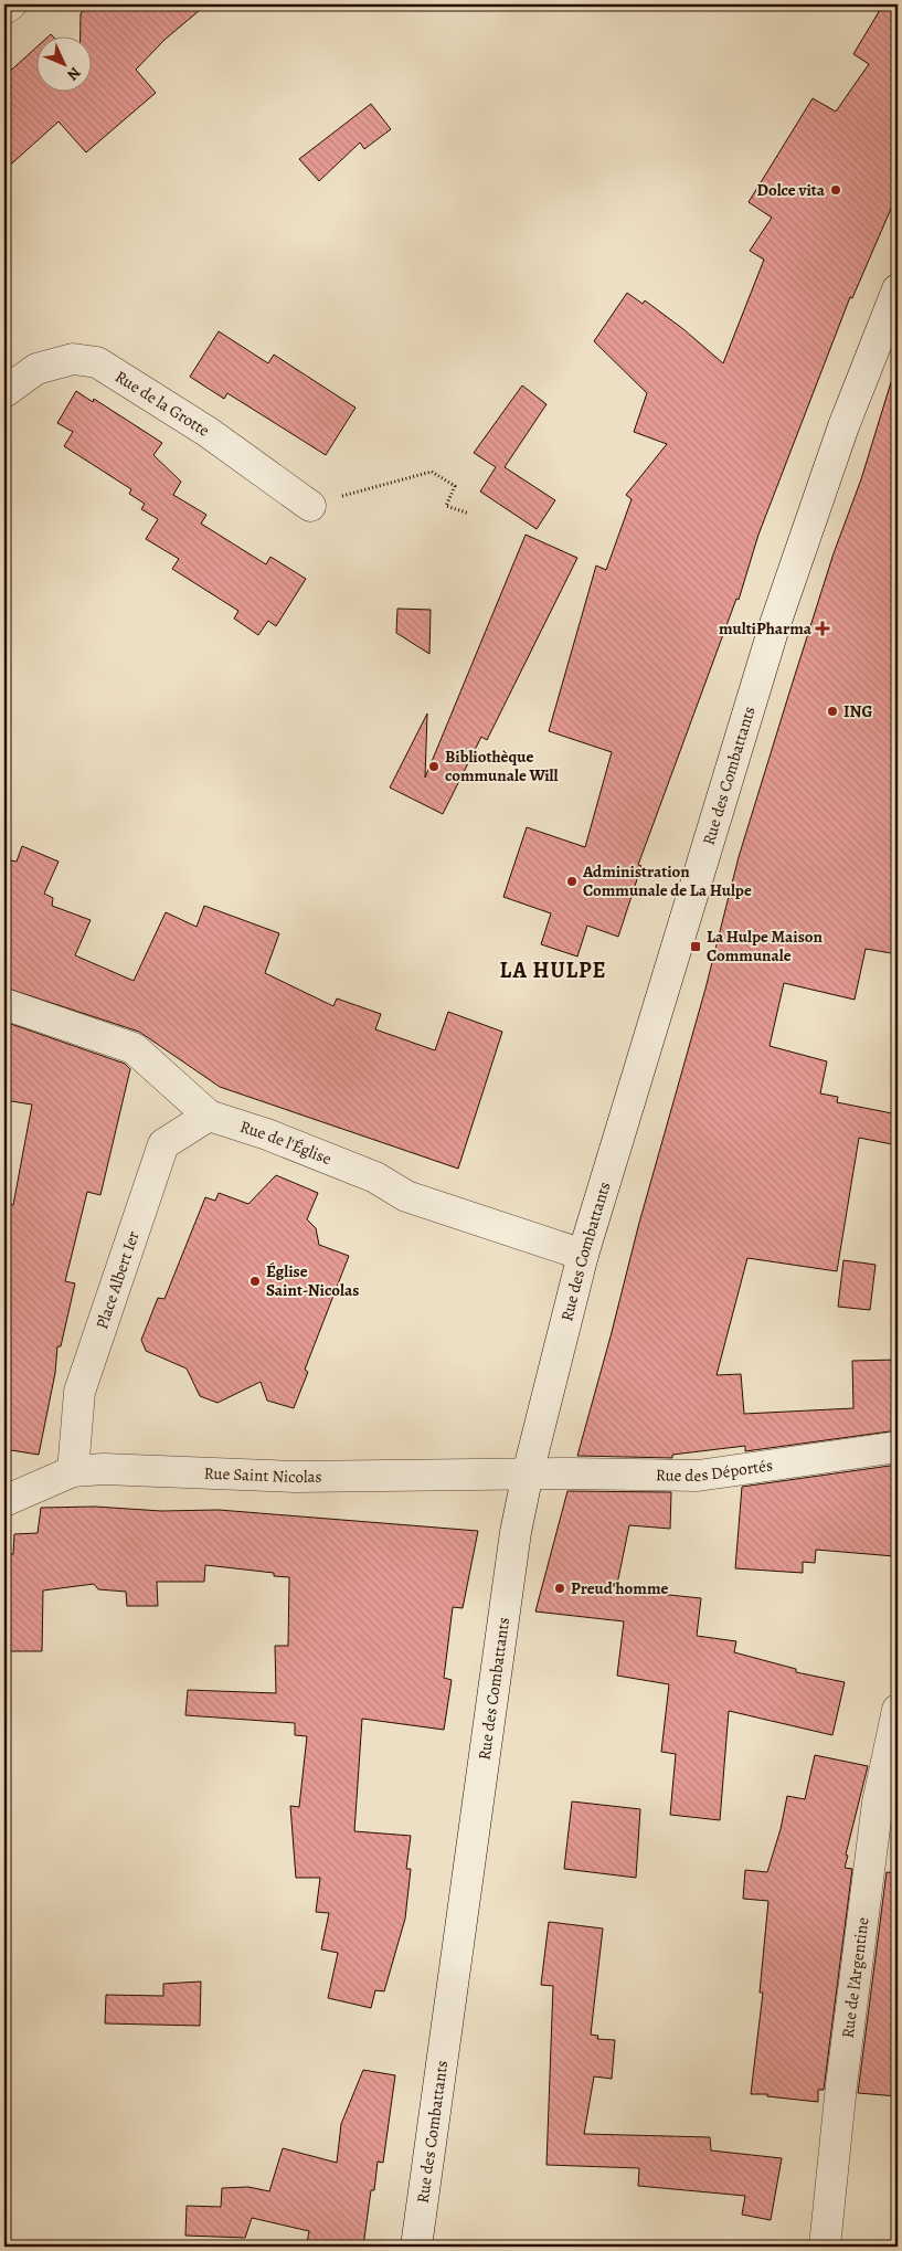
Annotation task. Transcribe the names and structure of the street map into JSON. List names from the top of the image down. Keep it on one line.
{"streets":{"street":["Rue de la Grotte","Rue des Combattants","Rue de l'Église","Place Albert Ier","Rue des Déportés","Rue Saint Nicolas","Rue de l'Argentine"]},"crossings":[["Rue des Combattants","Rue de l'Église"],["Rue des Combattants","Rue des Déportés"],["Rue des Combattants","Rue Saint Nicolas"],["Rue de l'Église","Place Albert Ier"],["Place Albert Ier","Rue Saint Nicolas"],["Rue des Déportés","Rue Saint Nicolas"]],"districts":["LA HULPE"],"places":{"other":["Dolce vita","ING","Bibliothèque communale Will","Administration Communale de La Hulpe","Église Saint-Nicolas","Preud'homme"],"health":["multiPharma"],"transit":["La Hulpe Maison Communale"]},"north":"bottom right"}
